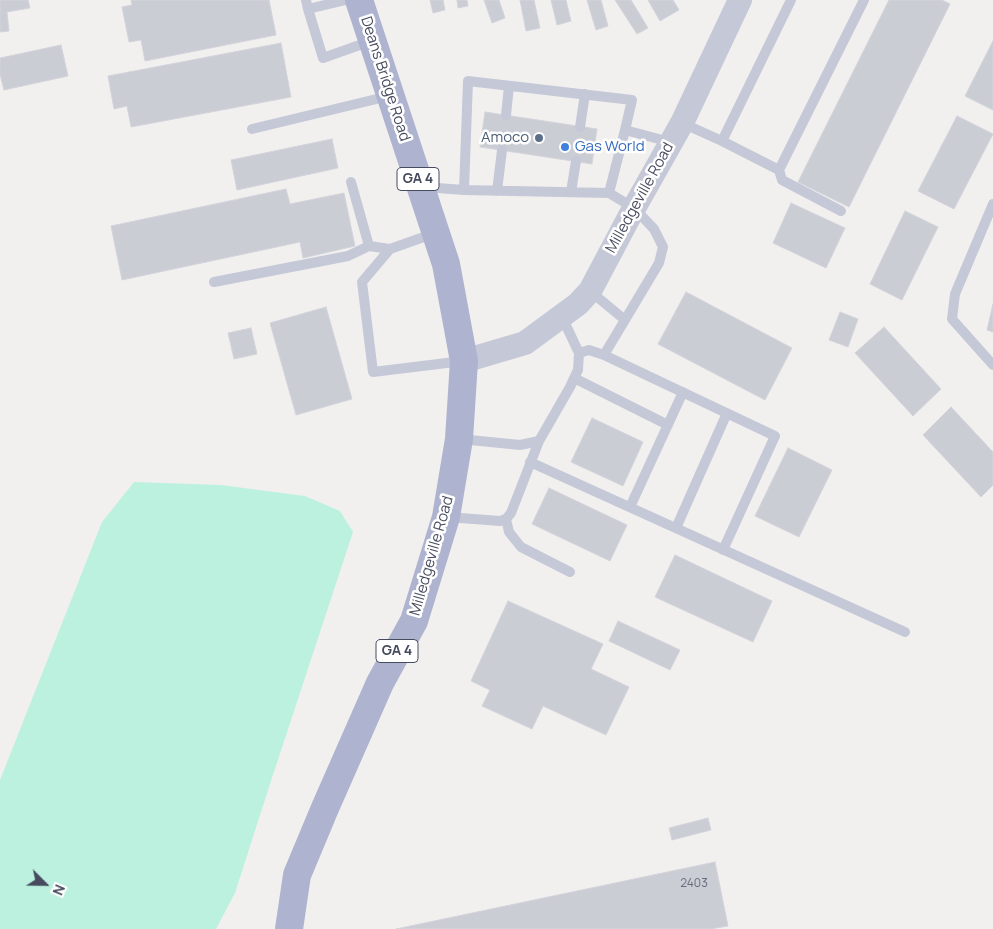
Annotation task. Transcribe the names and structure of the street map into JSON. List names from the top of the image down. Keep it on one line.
{"streets":{"main road":["Deans Bridge Road","GA 4","Milledgeville Road"]},"crossings":[["Deans Bridge Road","Milledgeville Road"]],"places":["Amoco","Gas World"],"house_numbers":["2403"],"north":"bottom right"}
